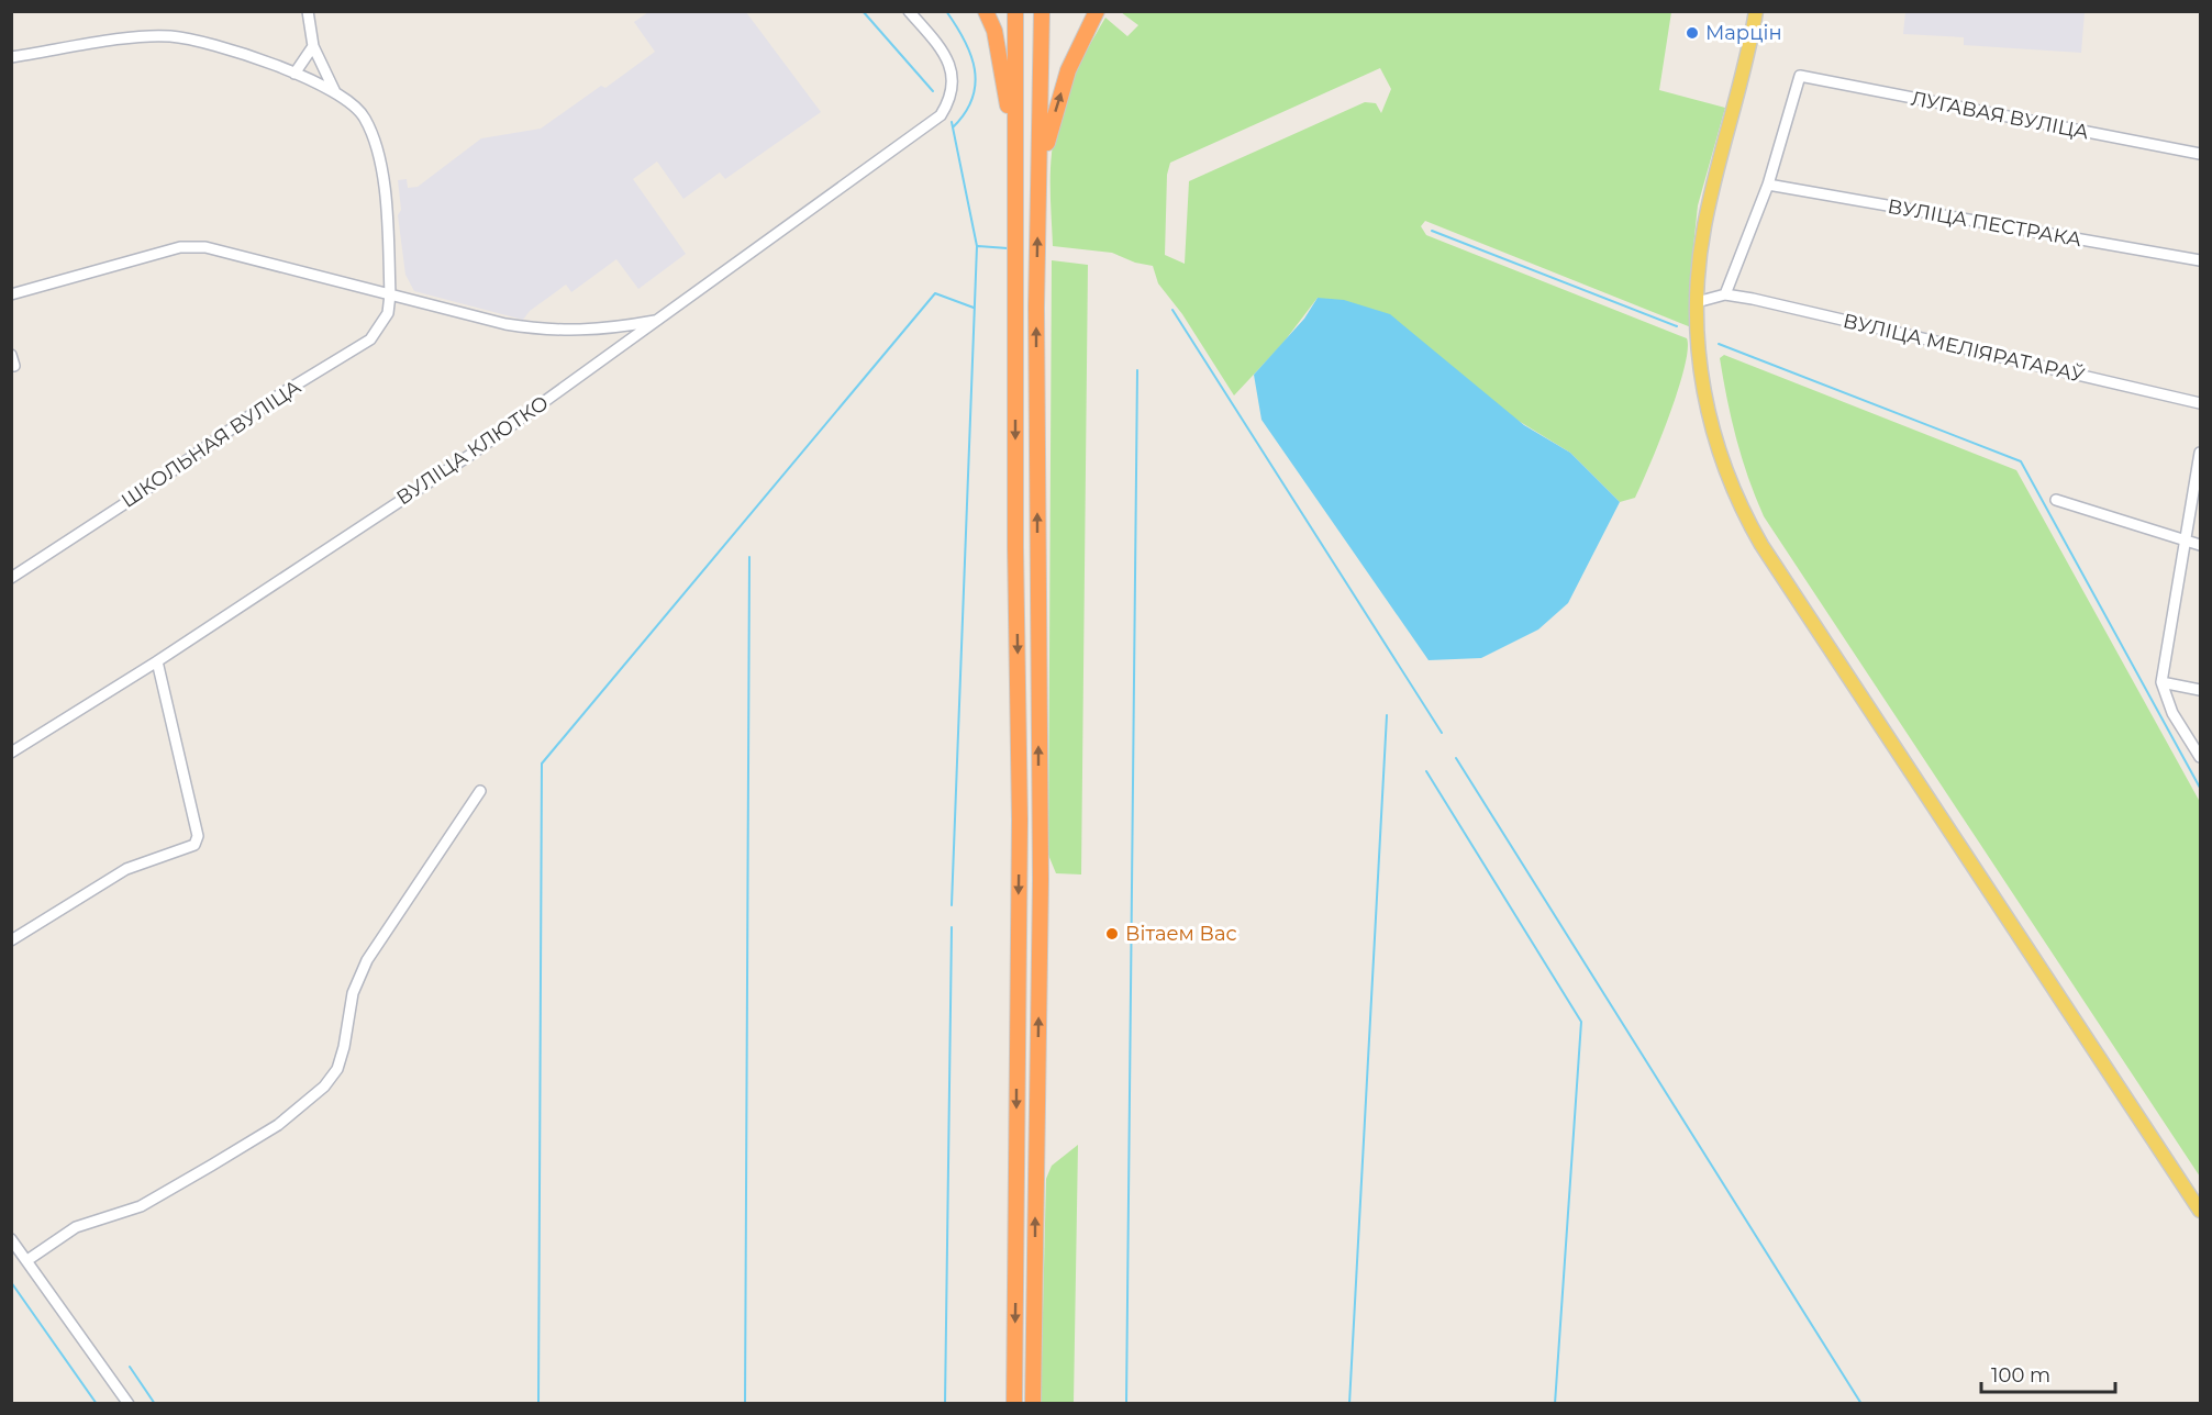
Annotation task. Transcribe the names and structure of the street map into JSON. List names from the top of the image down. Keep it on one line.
{"streets":{"street":["ЛУГАВАЯ ВУЛІЦА","ВУЛІЦА ПЕСТРАКА","ВУЛІЦА МЕЛІЯРАТАРАЎ","ШКОЛЬНАЯ ВУЛІЦА","ВУЛІЦА КЛЮТКО"]},"crossings":[["ЛУГАВАЯ ВУЛІЦА","ВУЛІЦА ПЕСТРАКА"]],"places":["Марцін","Вітаем Вас"],"scale_bar":"100 m"}
